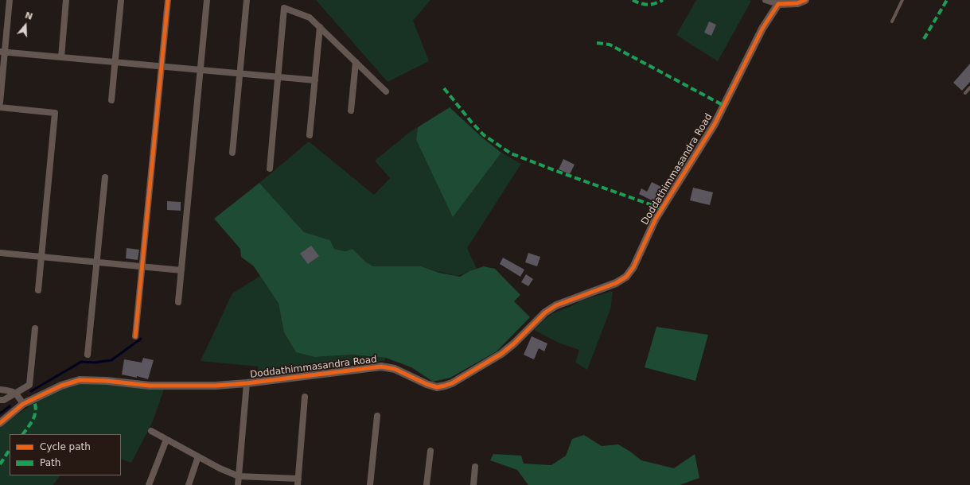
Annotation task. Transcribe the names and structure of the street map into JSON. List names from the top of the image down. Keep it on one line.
{"streets":{"street":["Doddathimmasandra Road"]},"legend":["Cycle path","Path"],"north":"top"}
